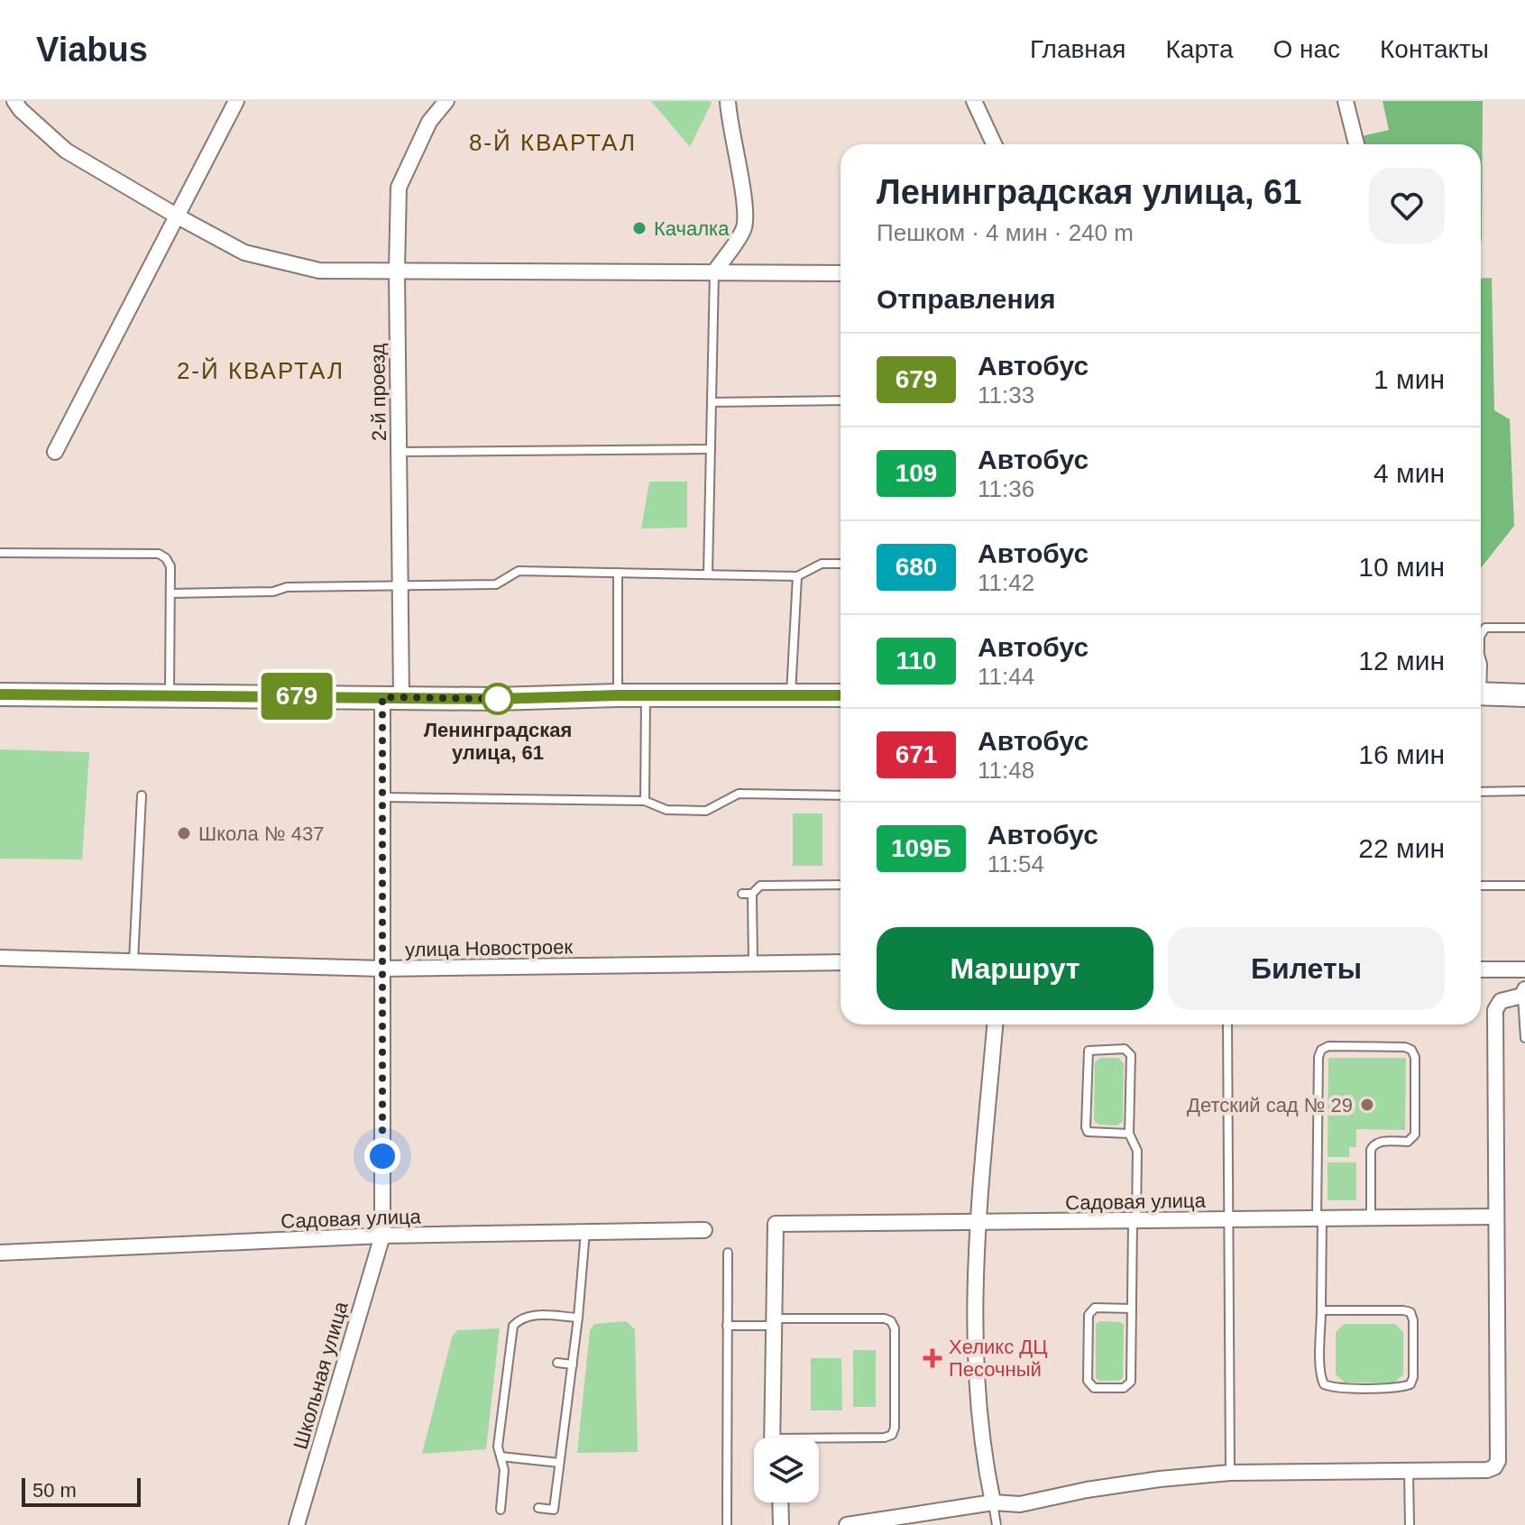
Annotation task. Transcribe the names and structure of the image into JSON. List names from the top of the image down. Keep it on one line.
{"streets":{"street":["2-й проезд","улица Новостроек","Садовая улица","Школьная улица"]},"crossings":[["2-й проезд","улица Новостроек"],["2-й проезд","Школьная улица"],["улица Новостроек","Школьная улица"],["Садовая улица","Школьная улица"]],"districts":["8-Й КВАРТАЛ","2-Й КВАРТАЛ"],"places":{"other":["Качалка","Ленинградская улица, 61","Школа № 437","Детский сад № 29"],"health":["Хеликс ДЦ Песочный"]},"lines":["bus line 679"],"scale_bar":"50 m","page":{"header":"Viabus","nav":["Главная","Карта","О нас","Контакты"],"on_map":"679","heading":[["Ленинградская улица, 61","Пешком · 4 мин · 240 m"],"Отправления"],"list":[{"mark":"679","name":"Автобус","note":"11:33","value":"1 мин"},{"mark":"109","name":"Автобус","note":"11:36","value":"4 мин"},{"mark":"680","name":"Автобус","note":"11:42","value":"10 мин"},{"mark":"110","name":"Автобус","note":"11:44","value":"12 мин"},{"mark":"671","name":"Автобус","note":"11:48","value":"16 мин"},{"mark":"109Б","name":"Автобус","note":"11:54","value":"22 мин"}],"buttons":["Маршрут","Билеты"],"scale":"50 m"}}
